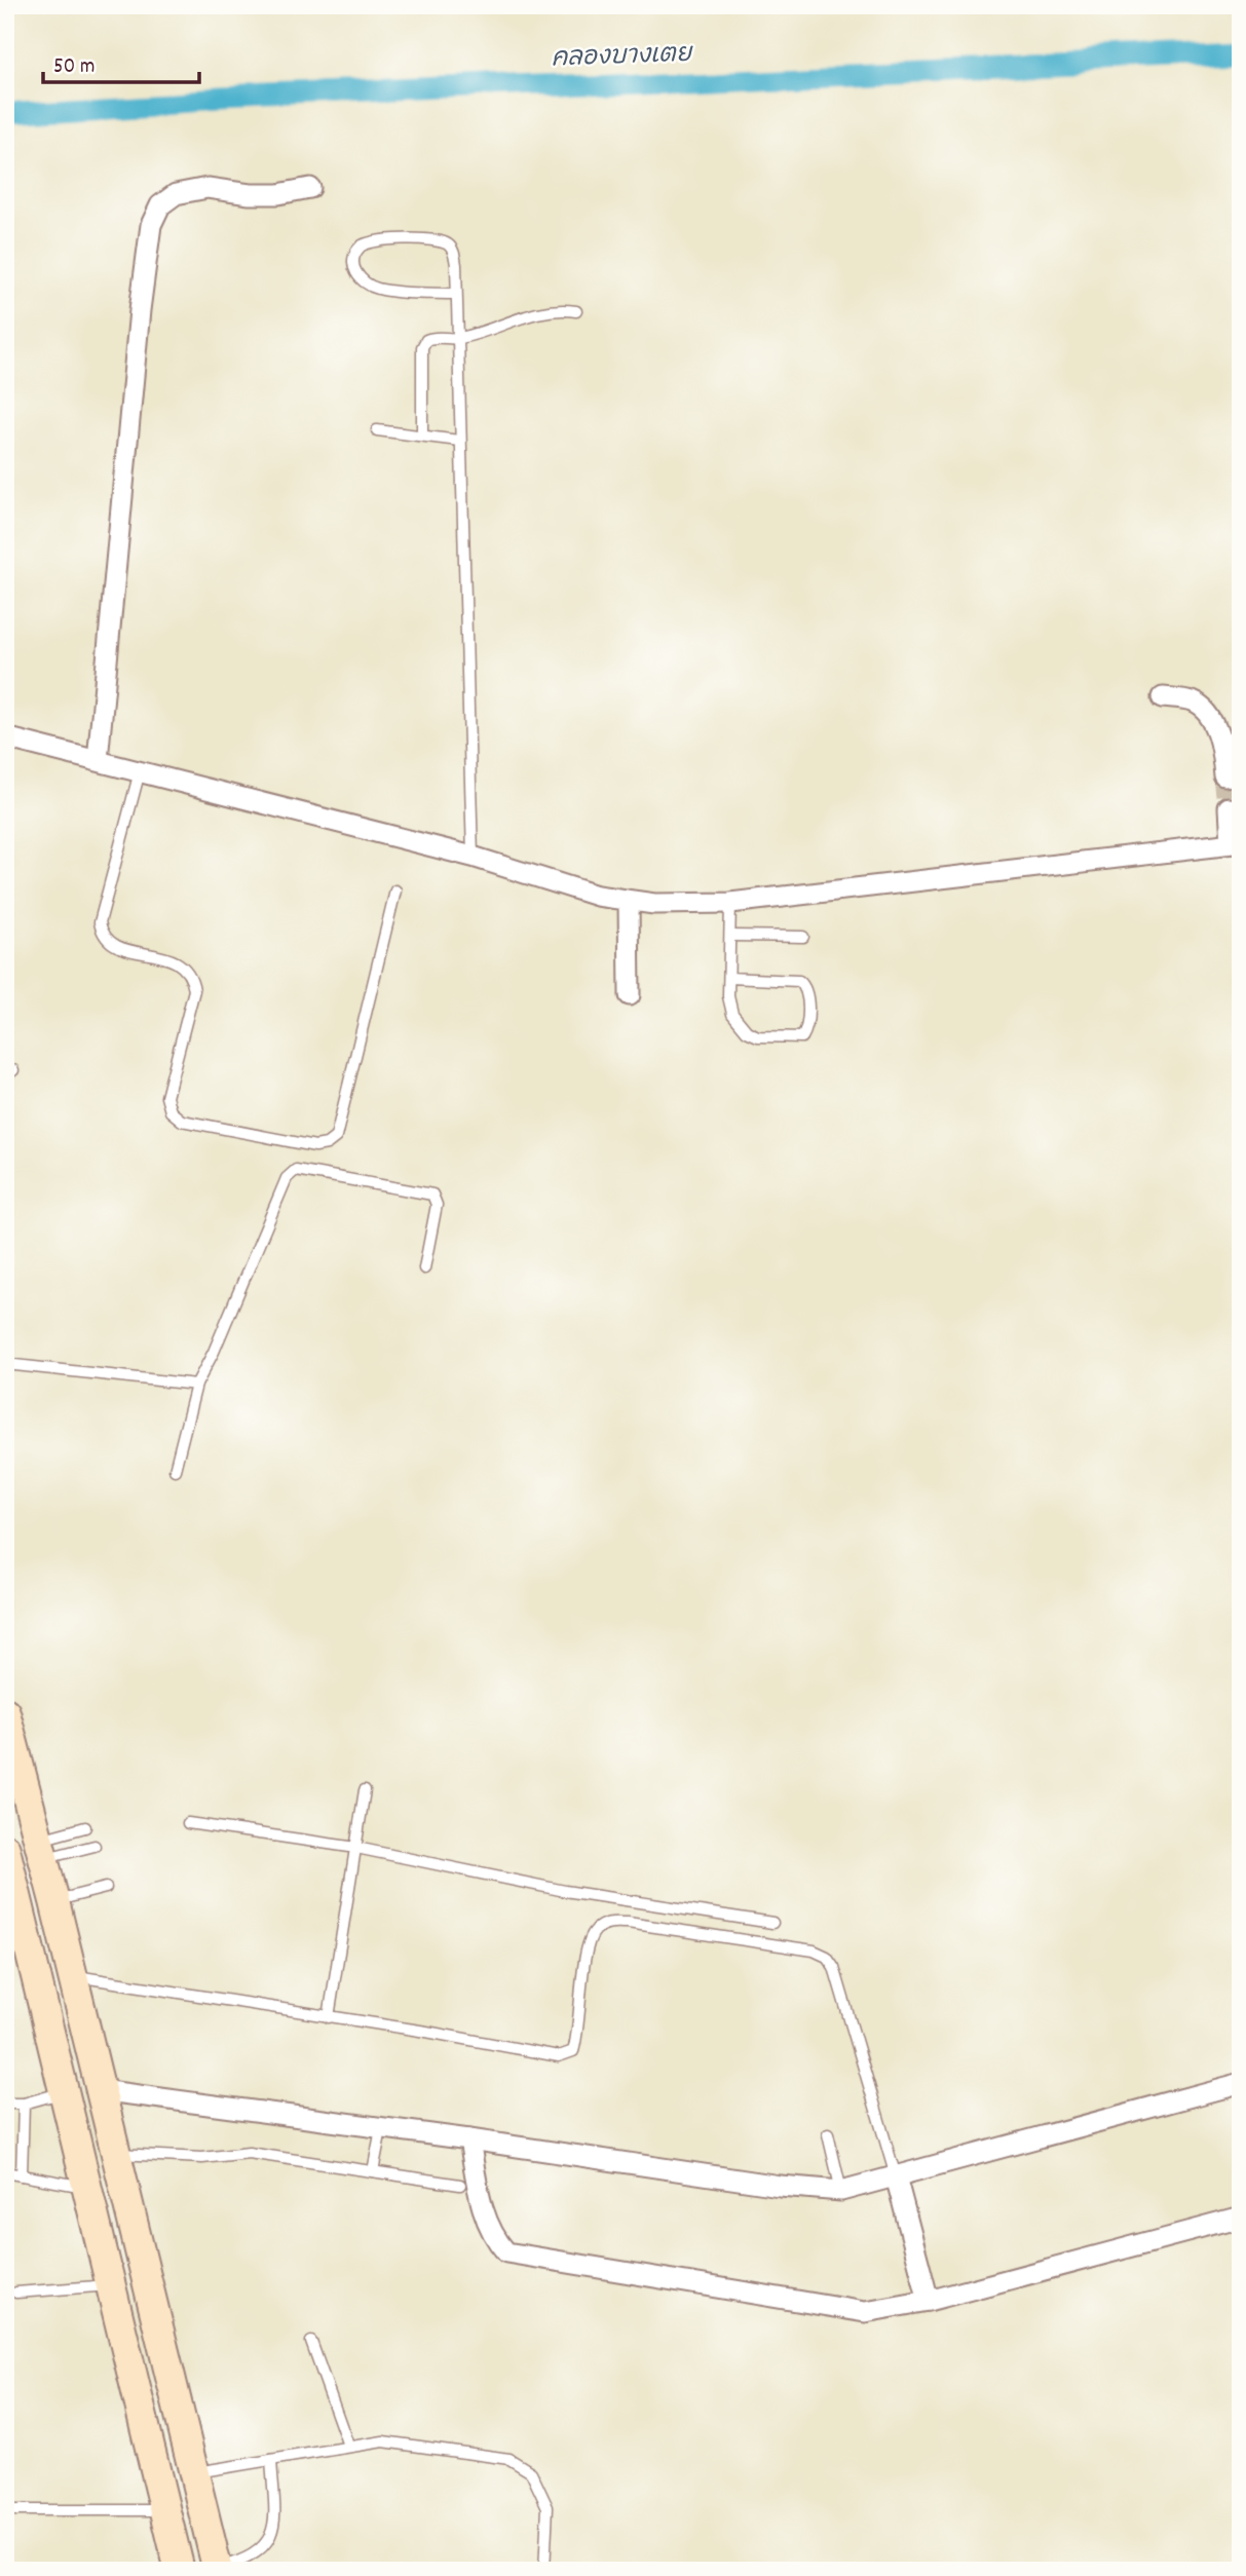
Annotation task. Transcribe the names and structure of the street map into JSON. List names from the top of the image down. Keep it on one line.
{"water":["คลองบางเตย"],"scale_bar":"50 m"}
